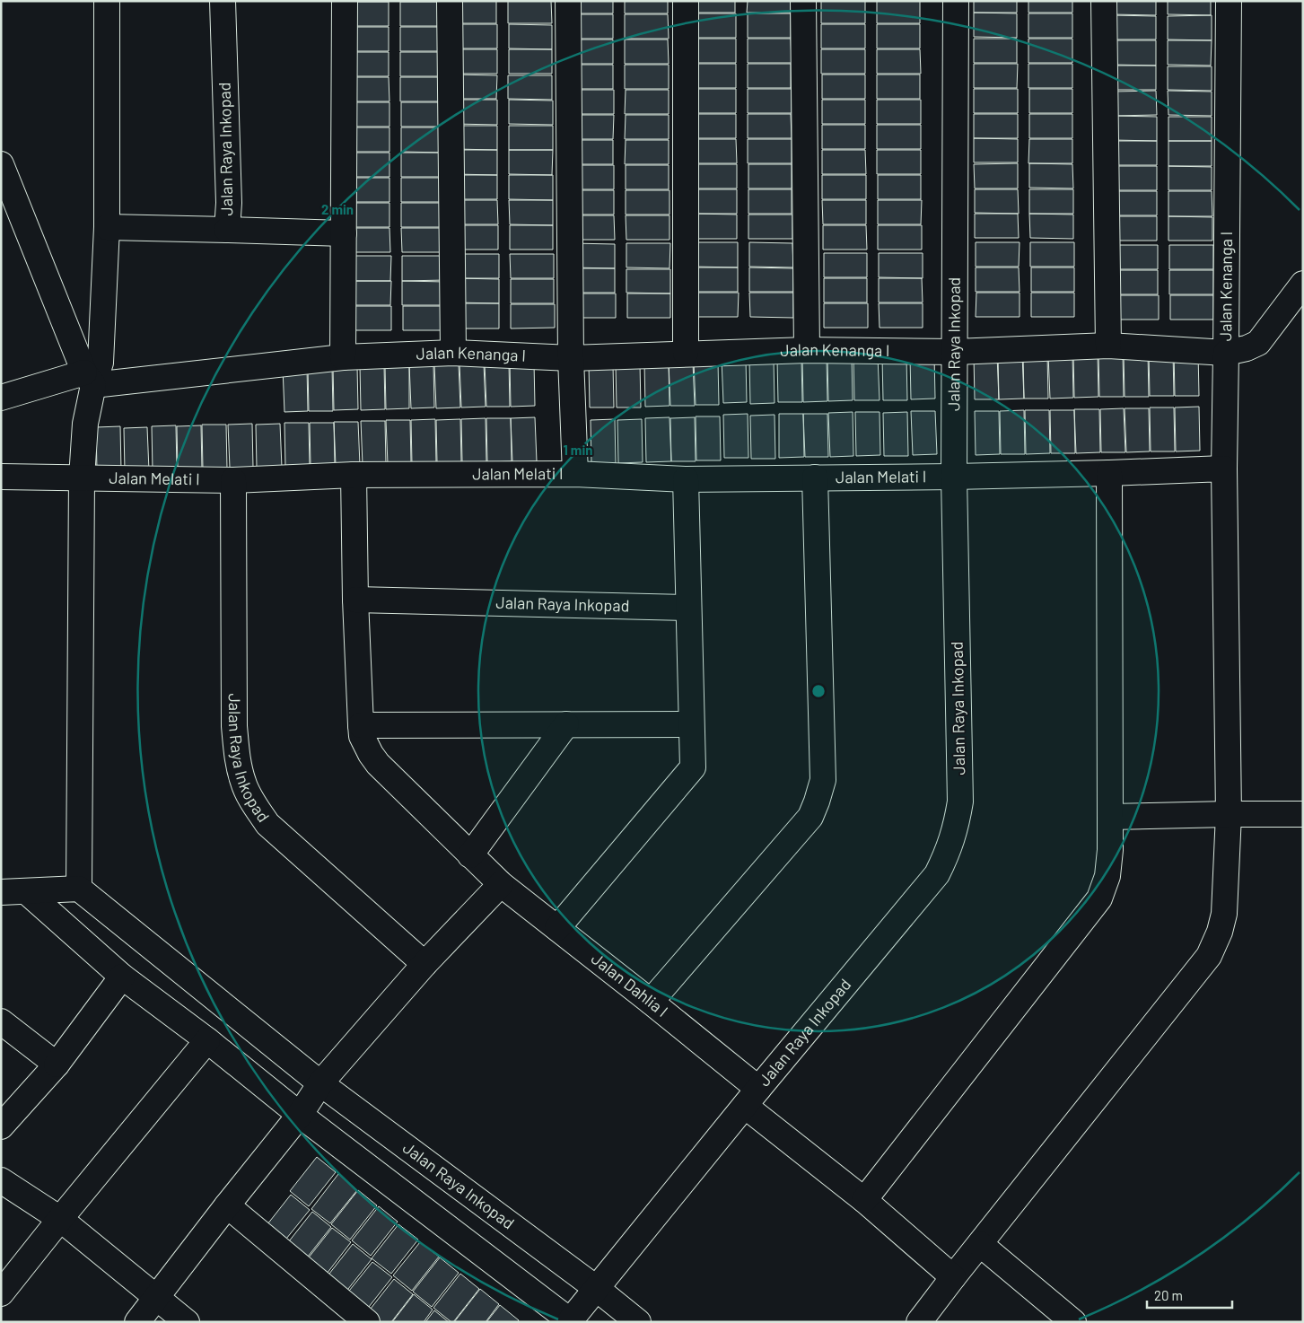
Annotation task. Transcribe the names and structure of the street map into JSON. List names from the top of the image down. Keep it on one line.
{"streets":{"street":["Jalan Raya Inkopad","Jalan Kenanga I","Jalan Melati I","Jalan Dahlia I"]},"crossings":[["Jalan Raya Inkopad","Jalan Kenanga I"],["Jalan Raya Inkopad","Jalan Melati I"],["Jalan Raya Inkopad","Jalan Dahlia I"]],"scale_bar":"20 m","rings":["2 min","1 min"]}
